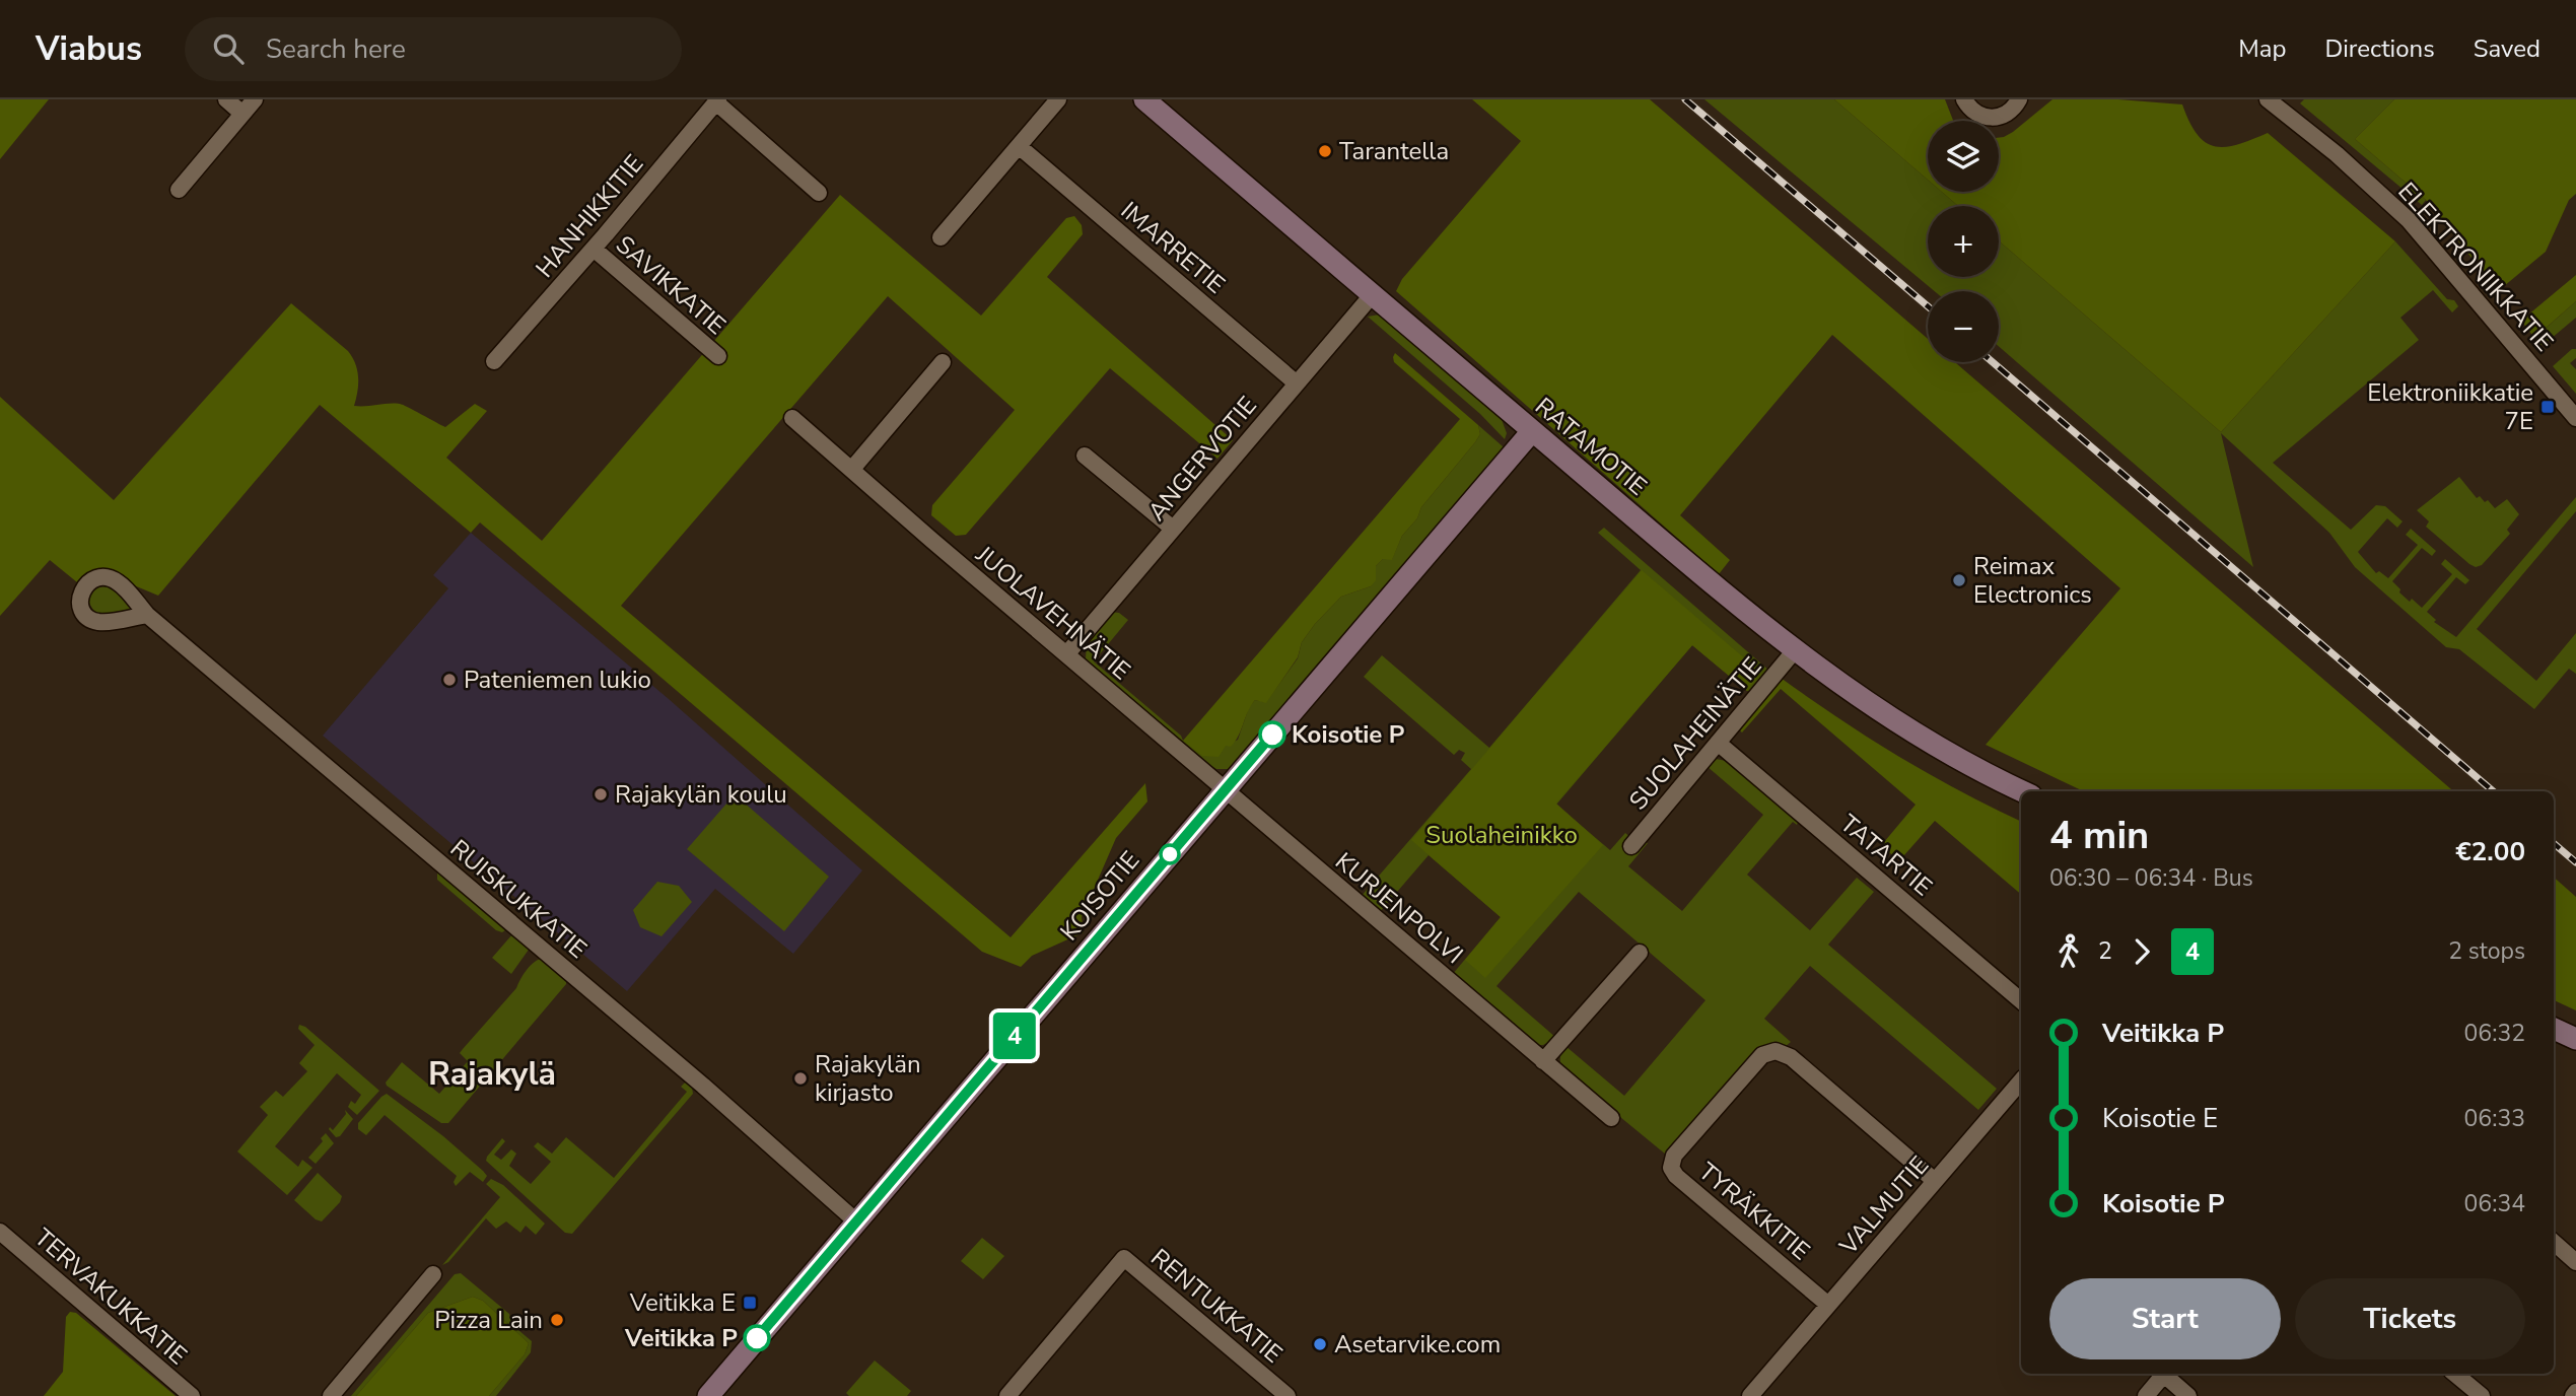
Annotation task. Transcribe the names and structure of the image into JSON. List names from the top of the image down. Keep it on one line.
{"streets":{"street":["HANHIKKITIE","IMARRETIE","ELEKTRONIIKKATIE","SAVIKKATIE","RATAMOTIE","ANGERVOTIE","JUOLAVEHNÄTIE","SUOLAHEINÄTIE","TATARTIE","KOISOTIE","RUISKUKKATIE","KURJENPOLVI","VALMUTIE","TYRÄKKITIE","TERVAKUKKATIE","RENTUKKATIE"]},"crossings":[["HANHIKKITIE","SAVIKKATIE"],["IMARRETIE","ANGERVOTIE"],["RATAMOTIE","ANGERVOTIE"],["RATAMOTIE","SUOLAHEINÄTIE"],["RATAMOTIE","KOISOTIE"],["ANGERVOTIE","JUOLAVEHNÄTIE"],["JUOLAVEHNÄTIE","KOISOTIE"],["JUOLAVEHNÄTIE","KURJENPOLVI"],["SUOLAHEINÄTIE","TATARTIE"],["KOISOTIE","RUISKUKKATIE"],["KOISOTIE","KURJENPOLVI"],["VALMUTIE","TYRÄKKITIE"]],"districts":["Rajakylä"],"parks":["Suolaheinikko"],"places":{"other":["Tarantella","Reimax Electronics","Pateniemen lukio","Koisotie P","Rajakylän koulu","Rajakylän kirjasto","Pizza Lain","Veitikka P","Asetarvike.com"],"transit":["Elektroniikkatie 7E","Veitikka E"]},"lines":["bus line 4"],"page":{"header":"Viabus","search":"Search here","nav":["Map","Directions","Saved"],"on_map":"4","map_buttons":["+","−"],"heading":["4 min","06:30 – 06:34 · Bus","€2.00"],"legs":["2","4","2 stops"],"list":[{"name":"Veitikka P","value":"06:32"},{"name":"Koisotie E","value":"06:33"},{"name":"Koisotie P","value":"06:34"}],"buttons":["Start","Tickets"]}}
